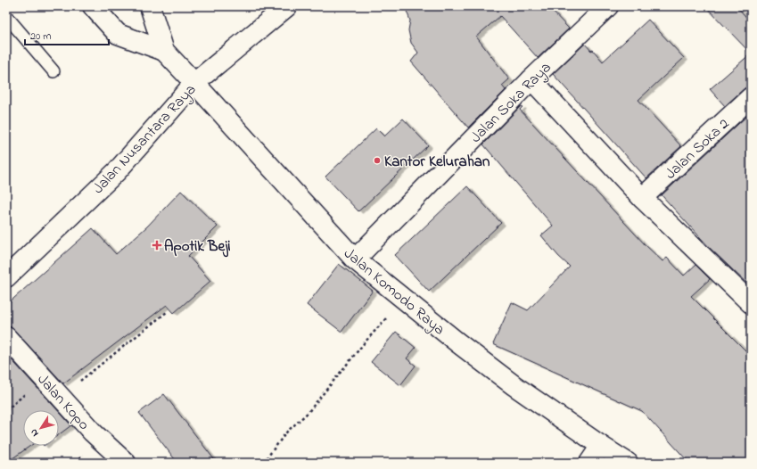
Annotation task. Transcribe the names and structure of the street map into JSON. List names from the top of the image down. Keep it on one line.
{"streets":{"main road":["Jalan Soka Raya","Jalan Nusantara Raya","Jalan Soka 2","Jalan Komodo Raya","Jalan Kopo"]},"crossings":[["Jalan Soka Raya","Jalan Komodo Raya"],["Jalan Nusantara Raya","Jalan Komodo Raya"]],"places":{"other":["Kantor Kelurahan"],"health":["Apotik Beji"]},"scale_bar":"20 m","north":"bottom left"}
